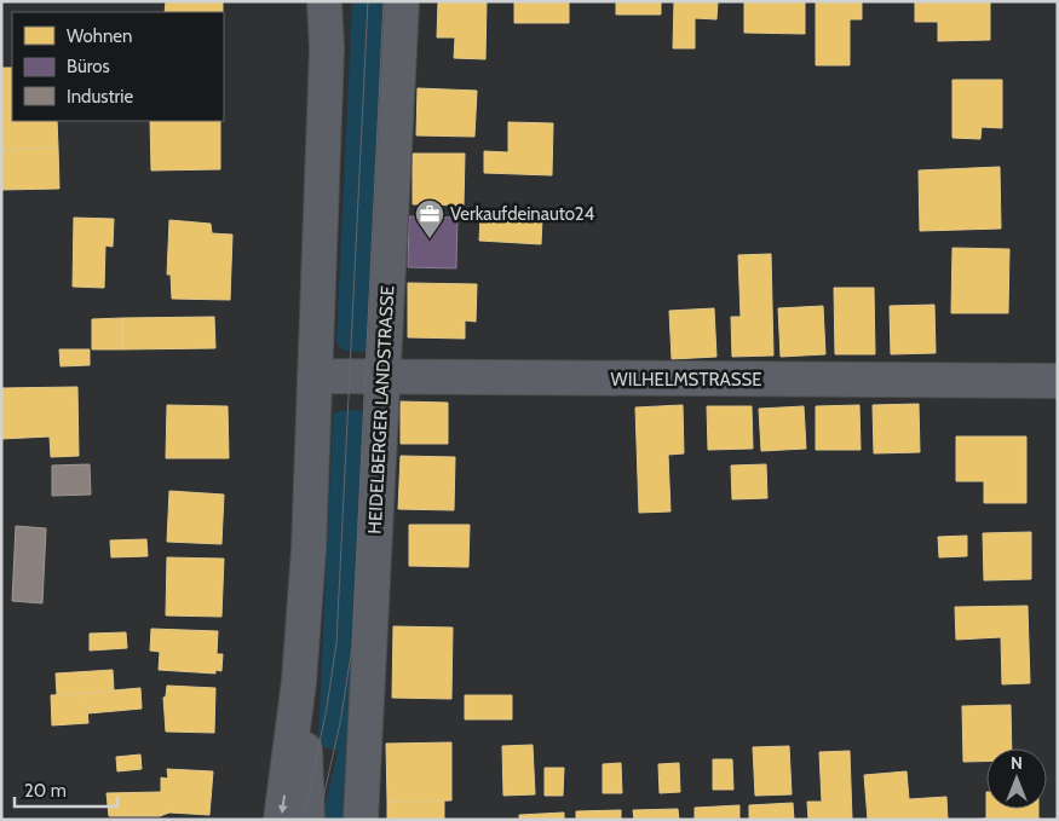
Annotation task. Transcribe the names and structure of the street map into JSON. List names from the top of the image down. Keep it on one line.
{"streets":{"street":["WILHELMSTRASSE","HEIDELBERGER LANDSTRASSE"]},"crossings":[["WILHELMSTRASSE","HEIDELBERGER LANDSTRASSE"]],"places":{"office":["Verkaufdeinauto24"]},"legend":["Wohnen","Büros","Industrie"],"scale_bar":"20 m","north":"top"}
